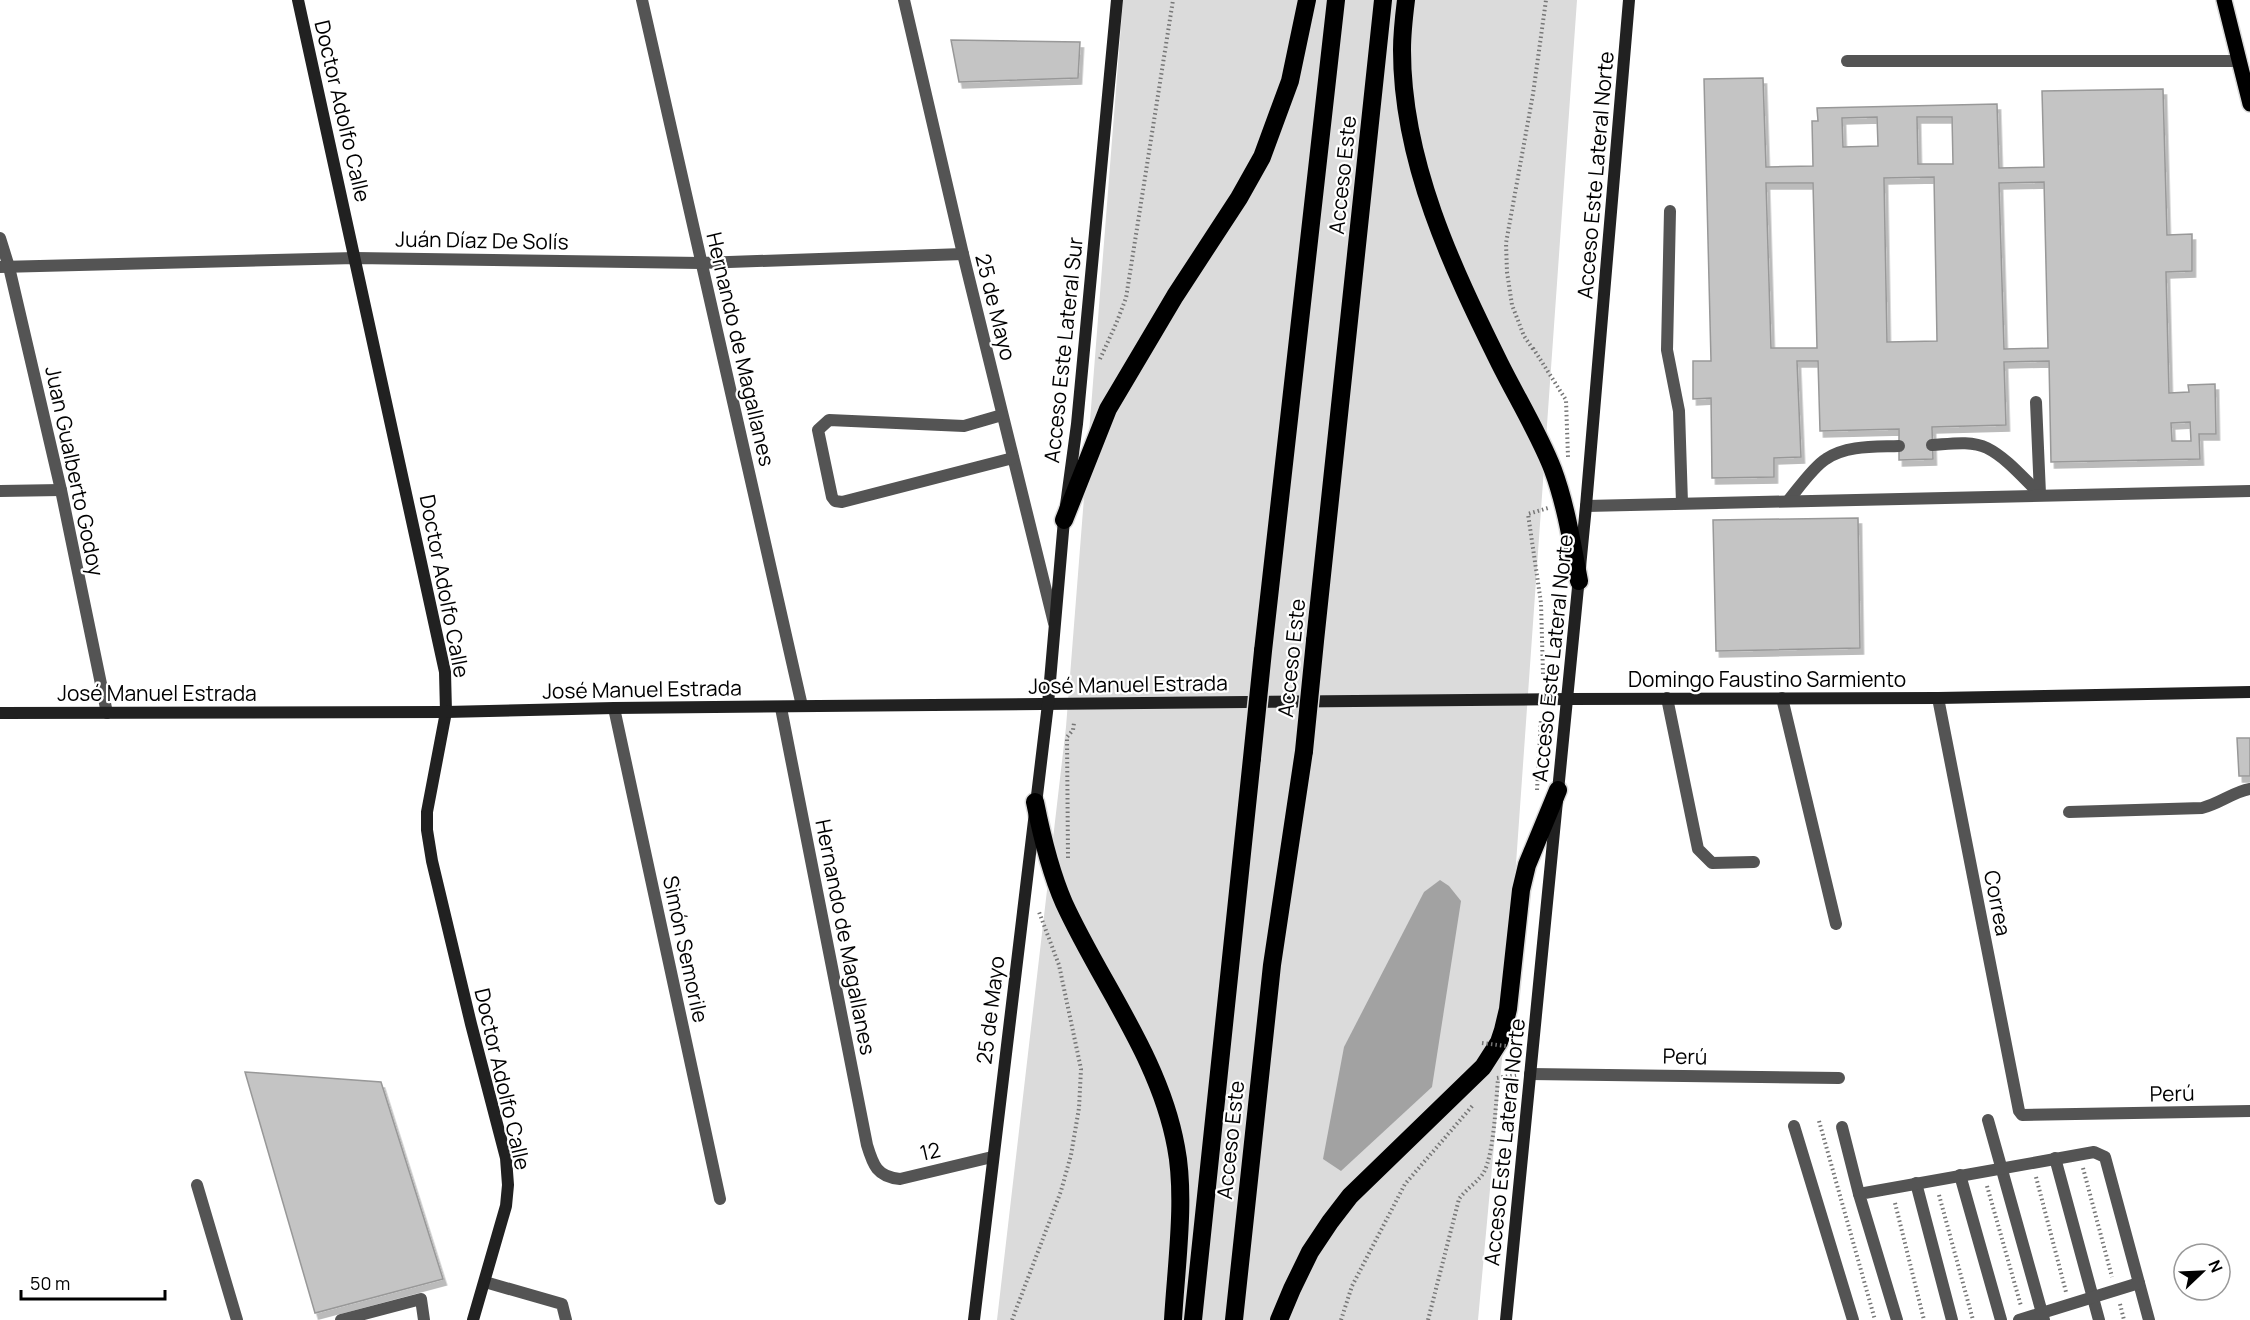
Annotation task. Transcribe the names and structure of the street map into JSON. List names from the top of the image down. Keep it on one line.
{"streets":{"highway":["Acceso Este"],"main road":["Doctor Adolfo Calle","Acceso Este Lateral Norte","25 de Mayo","Acceso Este Lateral Sur","Domingo Faustino Sarmiento","José Manuel Estrada"],"street":["Juán Díaz De Solís","Hernando de Magallanes","Juan Gualberto Godoy","Correa","Simón Semorile","Perú","12"]},"crossings":[["Doctor Adolfo Calle","Juán Díaz De Solís"],["Doctor Adolfo Calle","José Manuel Estrada"],["Acceso Este Lateral Norte","Domingo Faustino Sarmiento"],["Acceso Este Lateral Norte","Perú"],["Juán Díaz De Solís","25 de Mayo"],["Juán Díaz De Solís","Hernando de Magallanes"],["Juán Díaz De Solís","Juan Gualberto Godoy"],["25 de Mayo","Acceso Este Lateral Sur"],["25 de Mayo","José Manuel Estrada"],["25 de Mayo","12"],["Hernando de Magallanes","José Manuel Estrada"],["Hernando de Magallanes","12"],["Acceso Este Lateral Sur","José Manuel Estrada"],["Juan Gualberto Godoy","José Manuel Estrada"],["Domingo Faustino Sarmiento","José Manuel Estrada"],["Domingo Faustino Sarmiento","Correa"],["José Manuel Estrada","Simón Semorile"],["Correa","Perú"]],"scale_bar":"50 m","north":"top right"}
